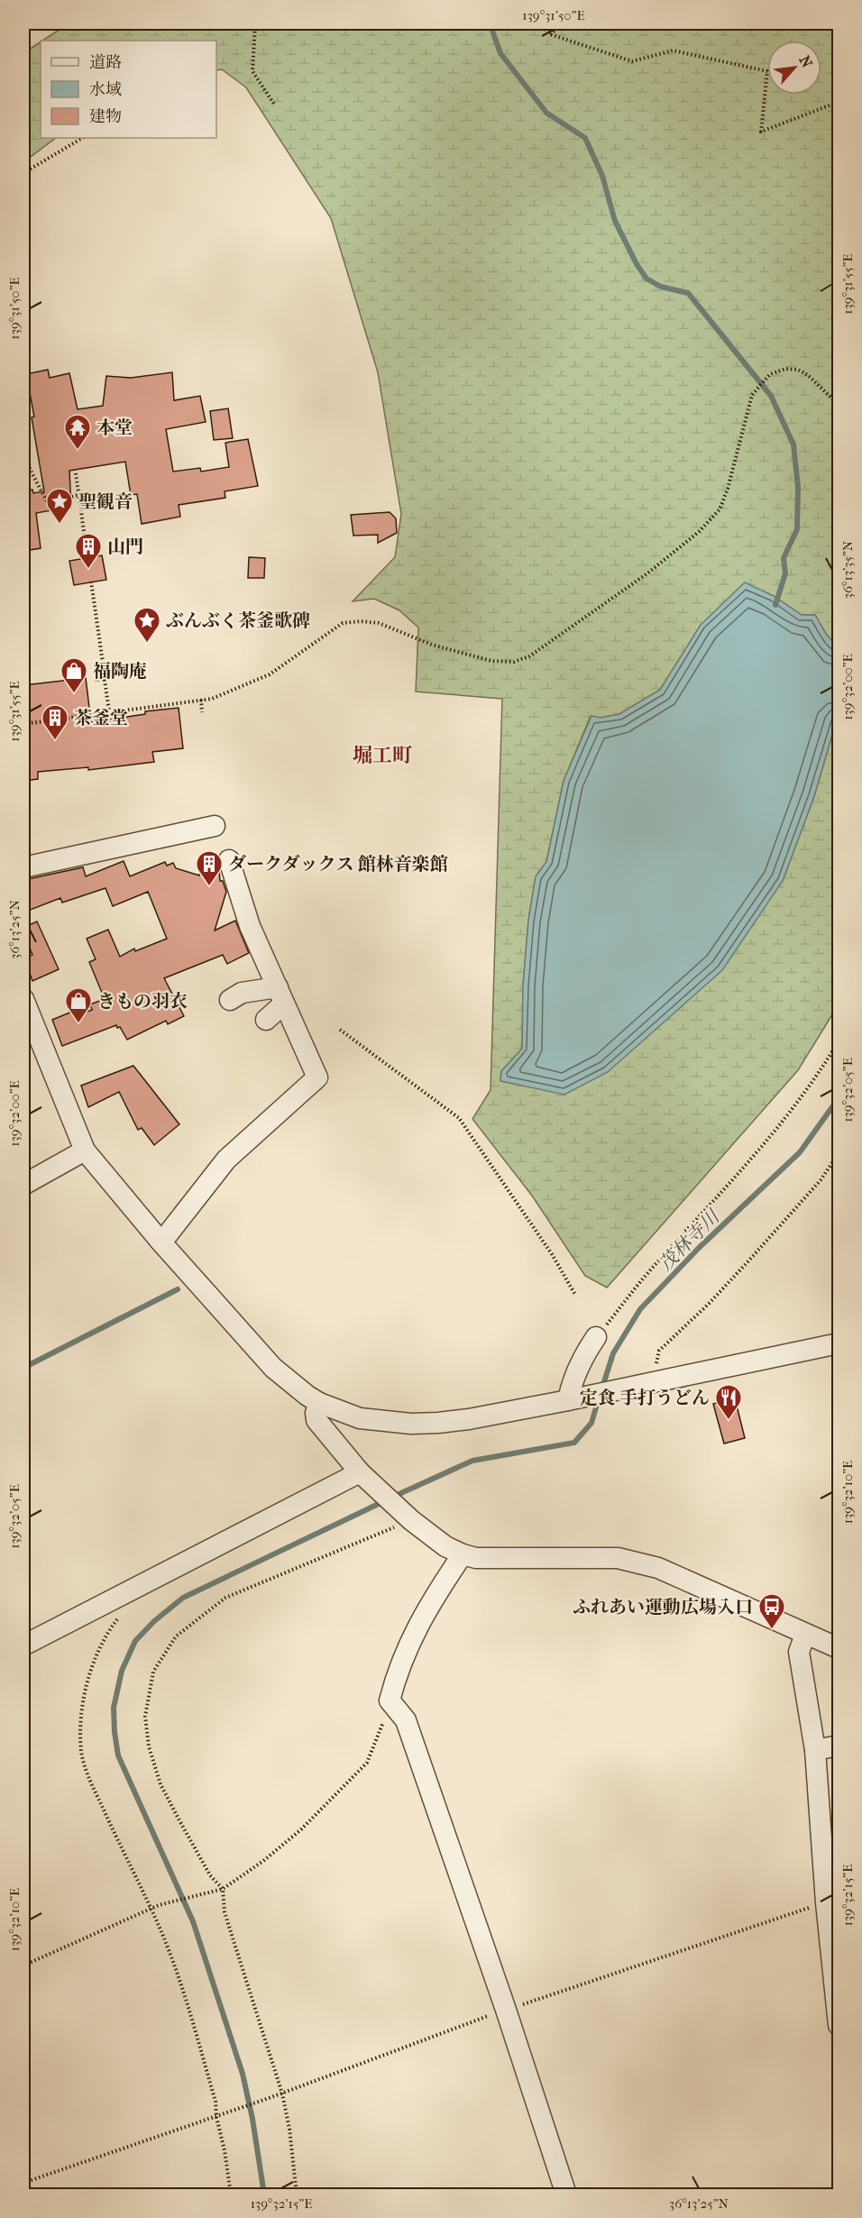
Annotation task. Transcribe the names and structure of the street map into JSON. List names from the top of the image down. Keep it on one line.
{"districts":["堀工町"],"water":["茂林寺川"],"places":{"temple":["本堂"],"place":["聖観音","ぶんぶく茶釜歌碑"],"building":["山門","茶釜堂","ダークダックス 館林音楽館"],"shop":["福陶庵","きもの羽衣"],"restaurant":["定食 手打うどん"],"bus stop":["ふれあい運動広場入口"]},"legend":["道路","水域","建物"],"north":"top right","coordinates":["139°31'50\"E","139°31'55\"E","36°13'35\"N","139°32'00\"E","36°13'25\"N","139°32'05\"E","139°32'10\"E","139°32'15\"E"]}
